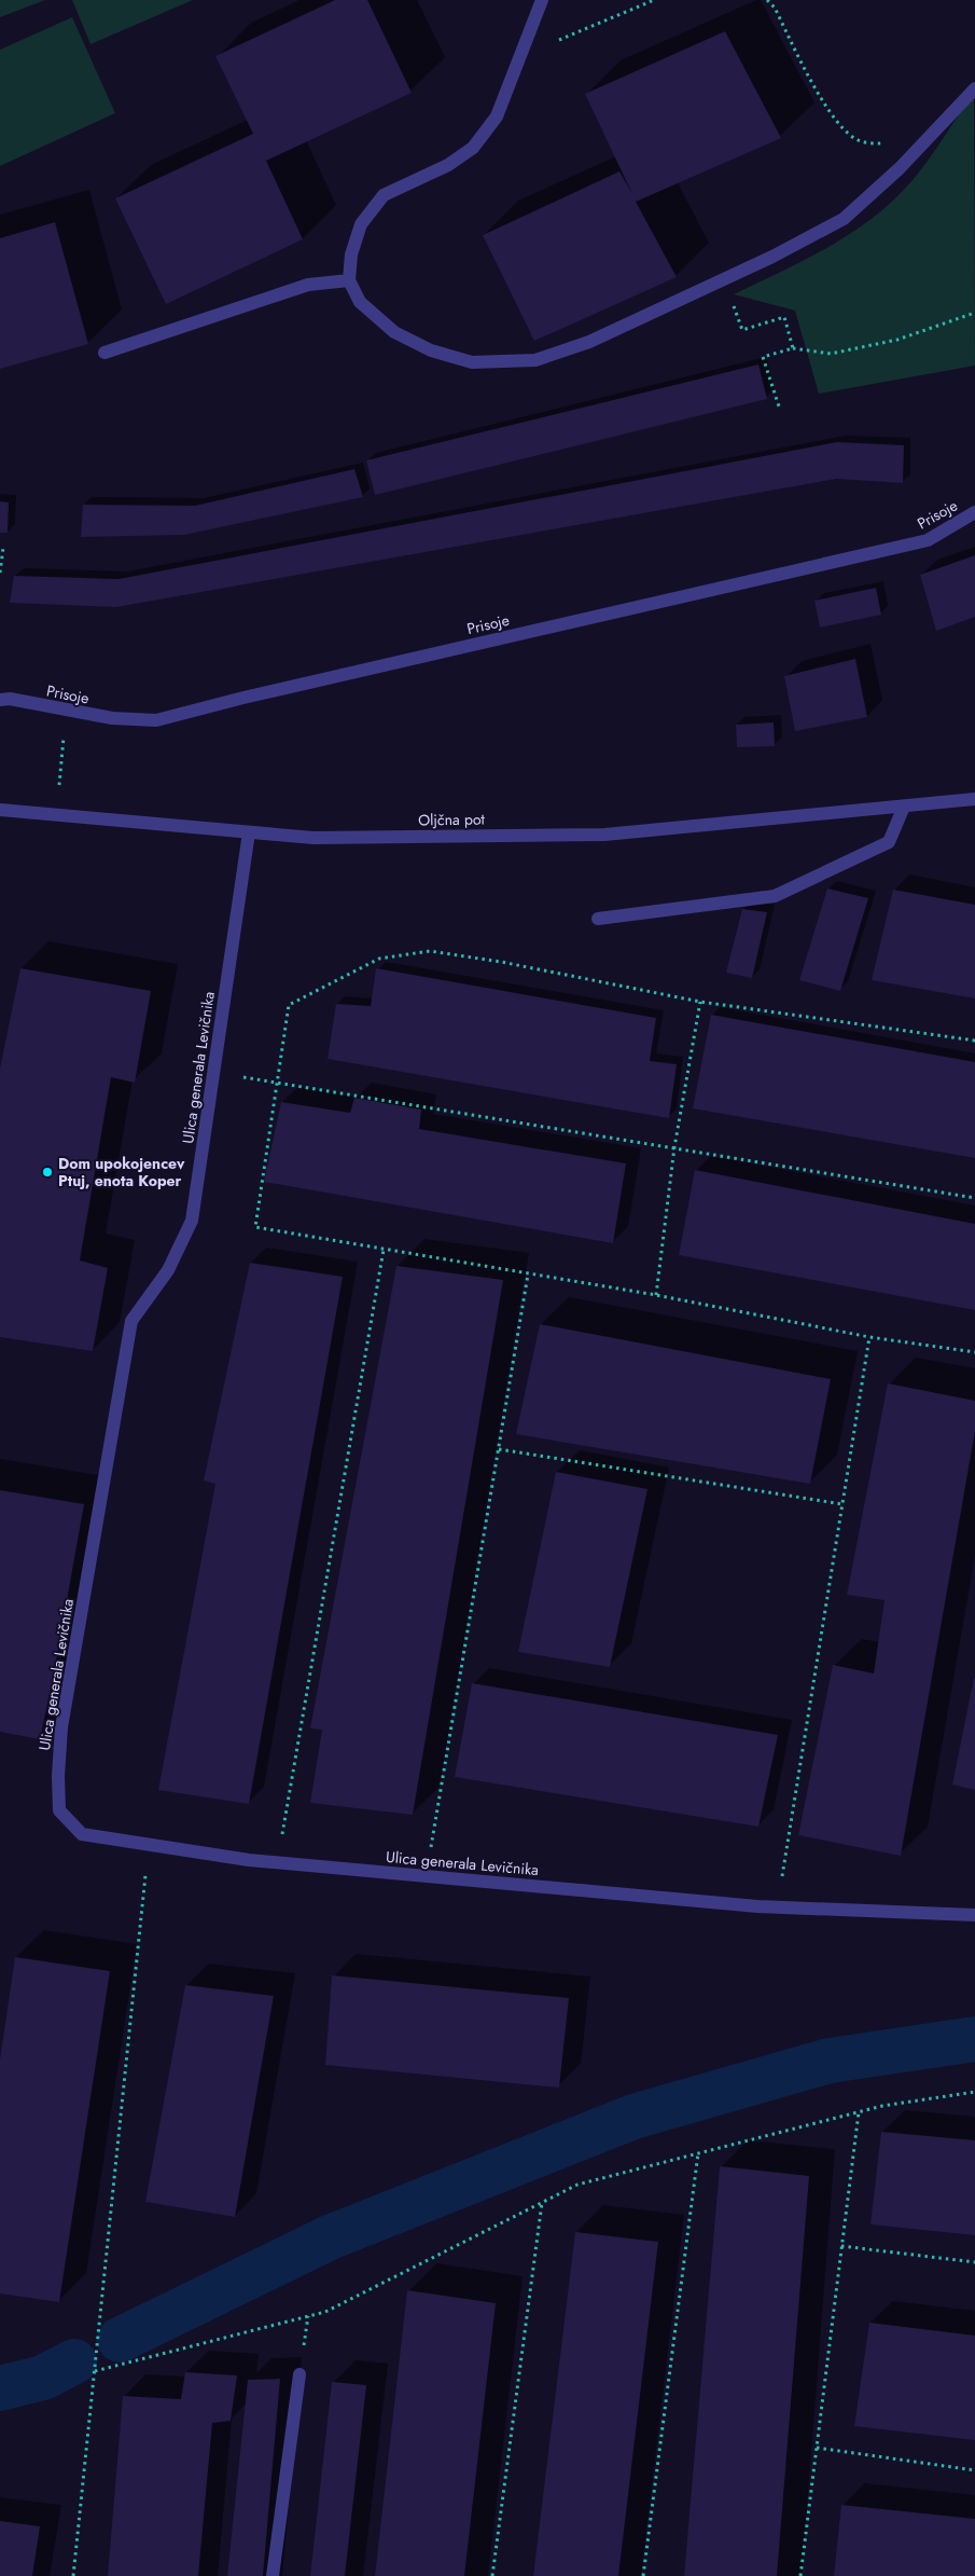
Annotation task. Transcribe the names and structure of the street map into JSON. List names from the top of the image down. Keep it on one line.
{"streets":{"street":["Prisoje","Oljčna pot","Ulica generala Levičnika"]},"crossings":[["Oljčna pot","Ulica generala Levičnika"]],"places":["Dom upokojencev Ptuj, enota Koper"]}
